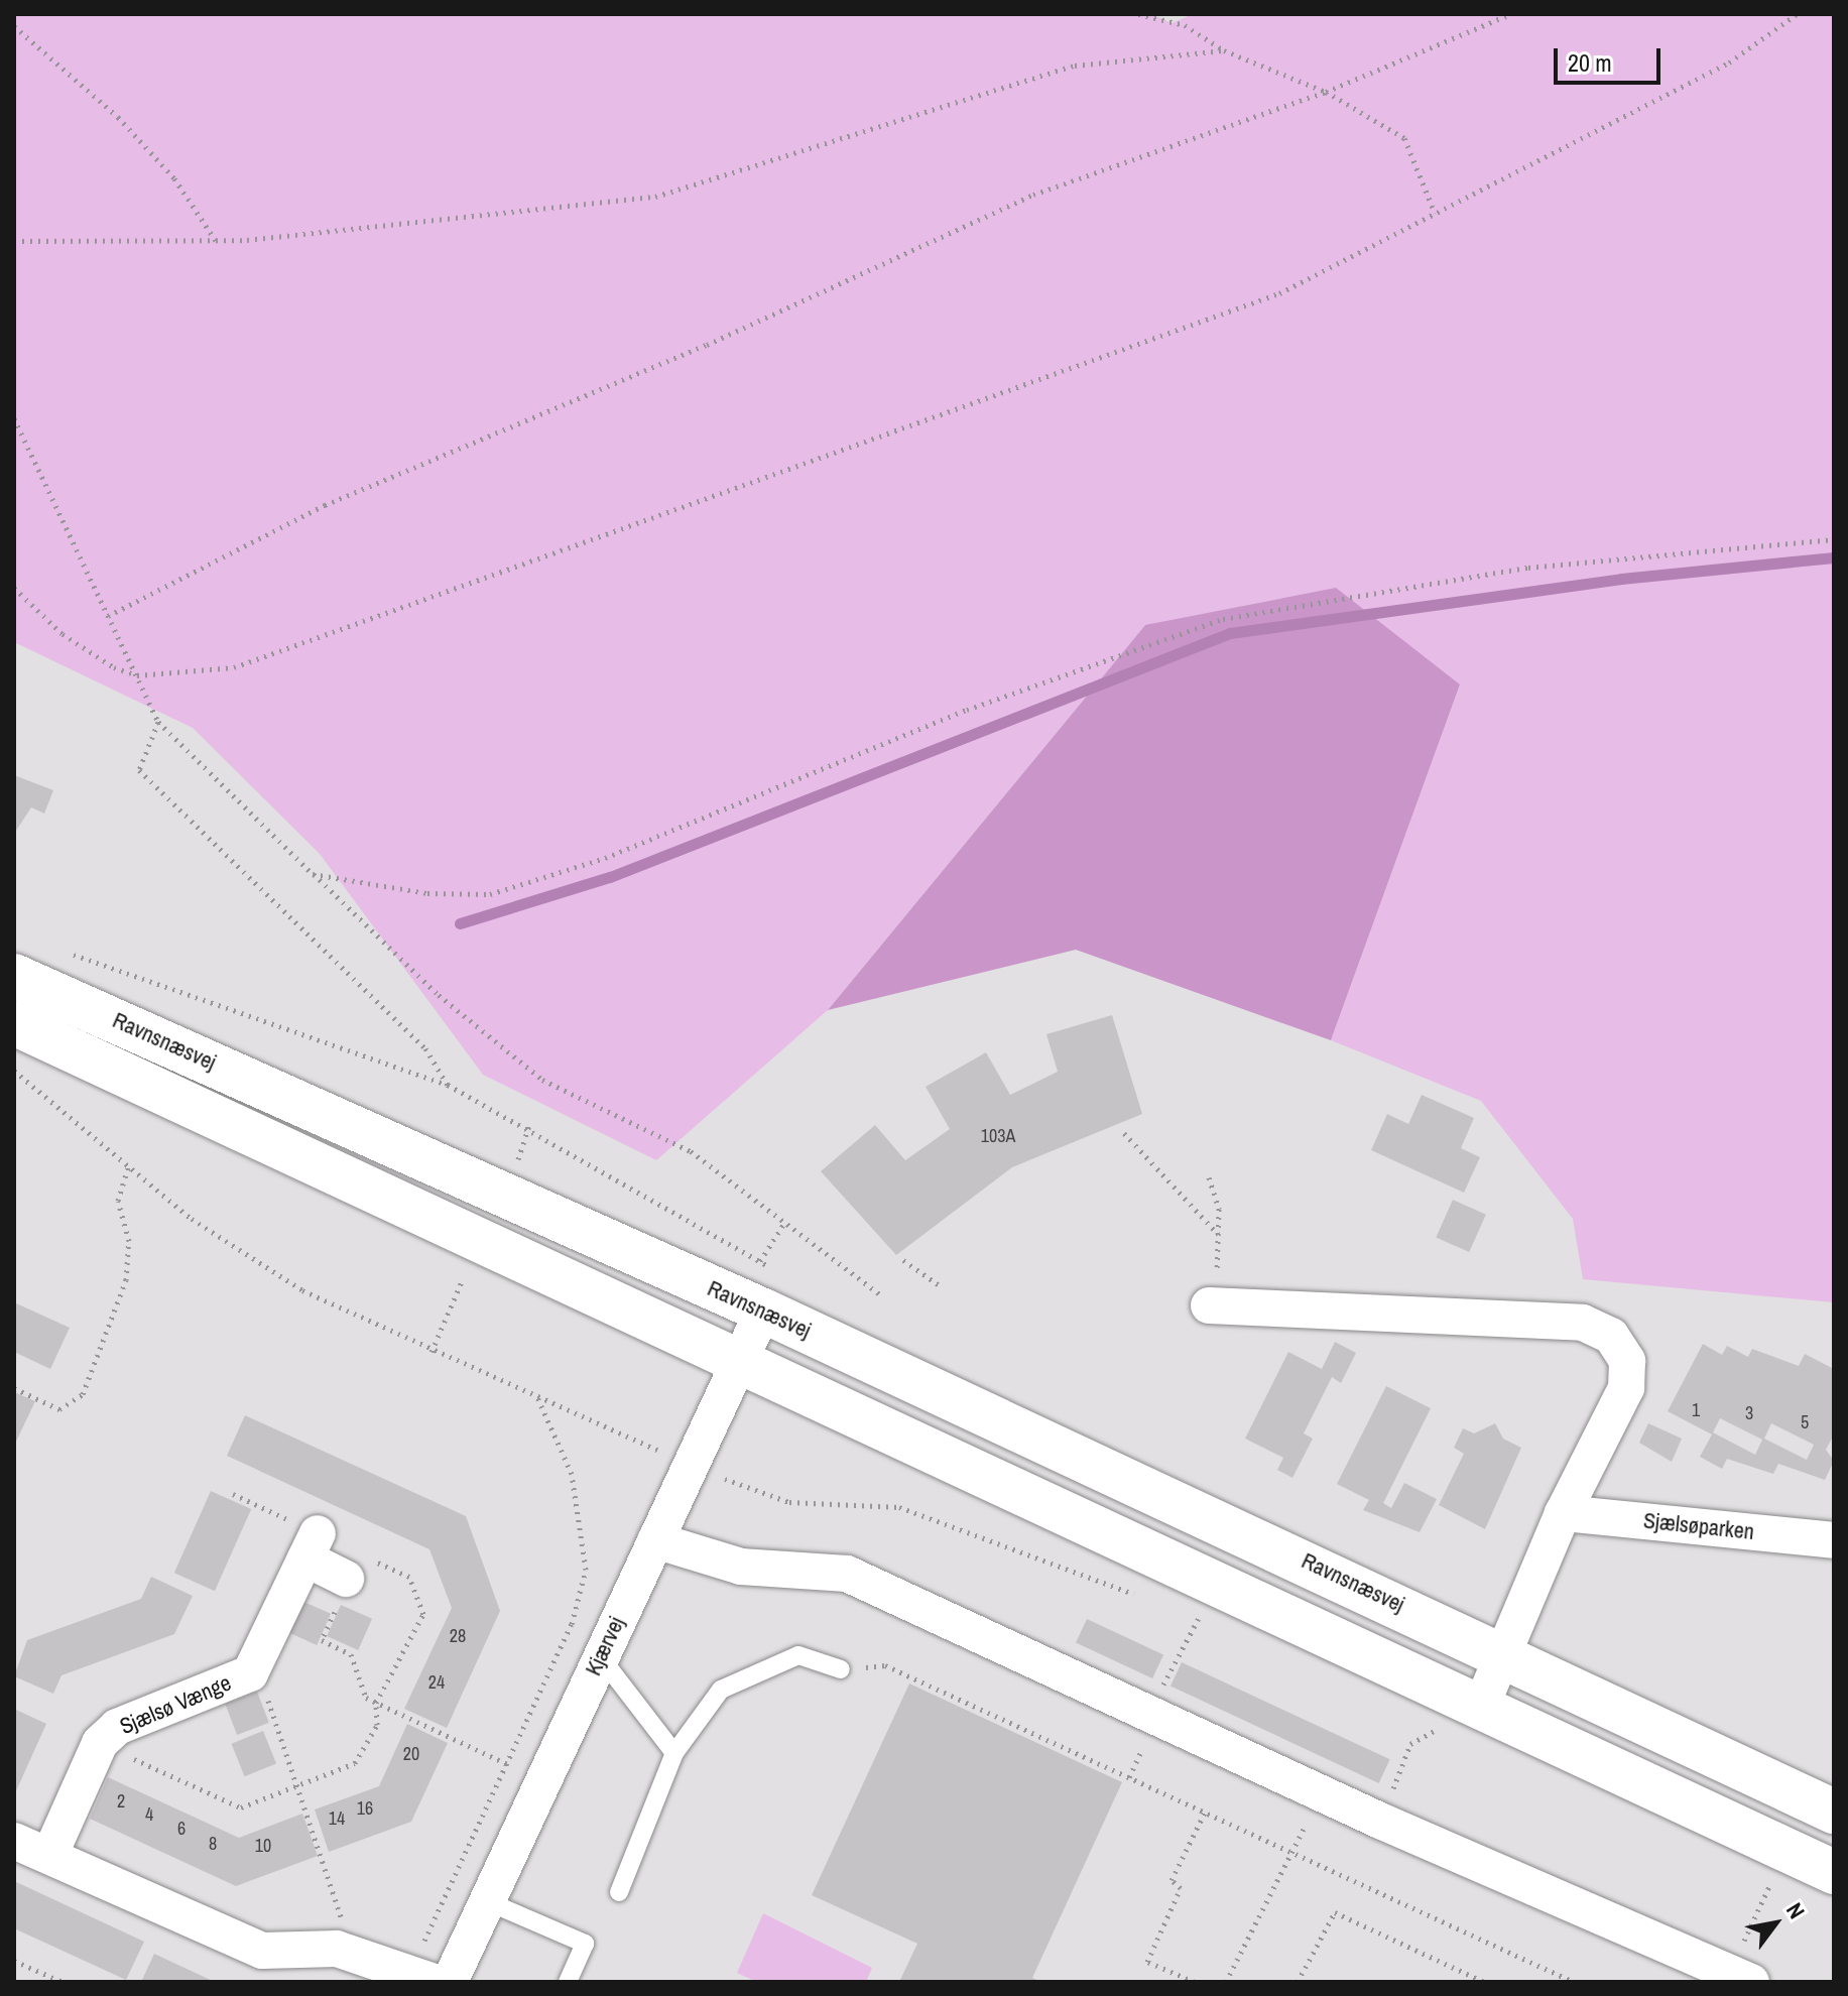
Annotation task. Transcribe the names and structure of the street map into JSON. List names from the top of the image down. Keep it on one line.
{"streets":{"main road":["Ravnsnæsvej"],"street":["Sjælsøparken","Kjærvej","Sjælsø Vænge"]},"crossings":[["Ravnsnæsvej","Kjærvej"]],"house_numbers":["103A","1","3","5","28","24","20","2","16","4","14","6","8","10"],"scale_bar":"20 m","north":"top right"}
